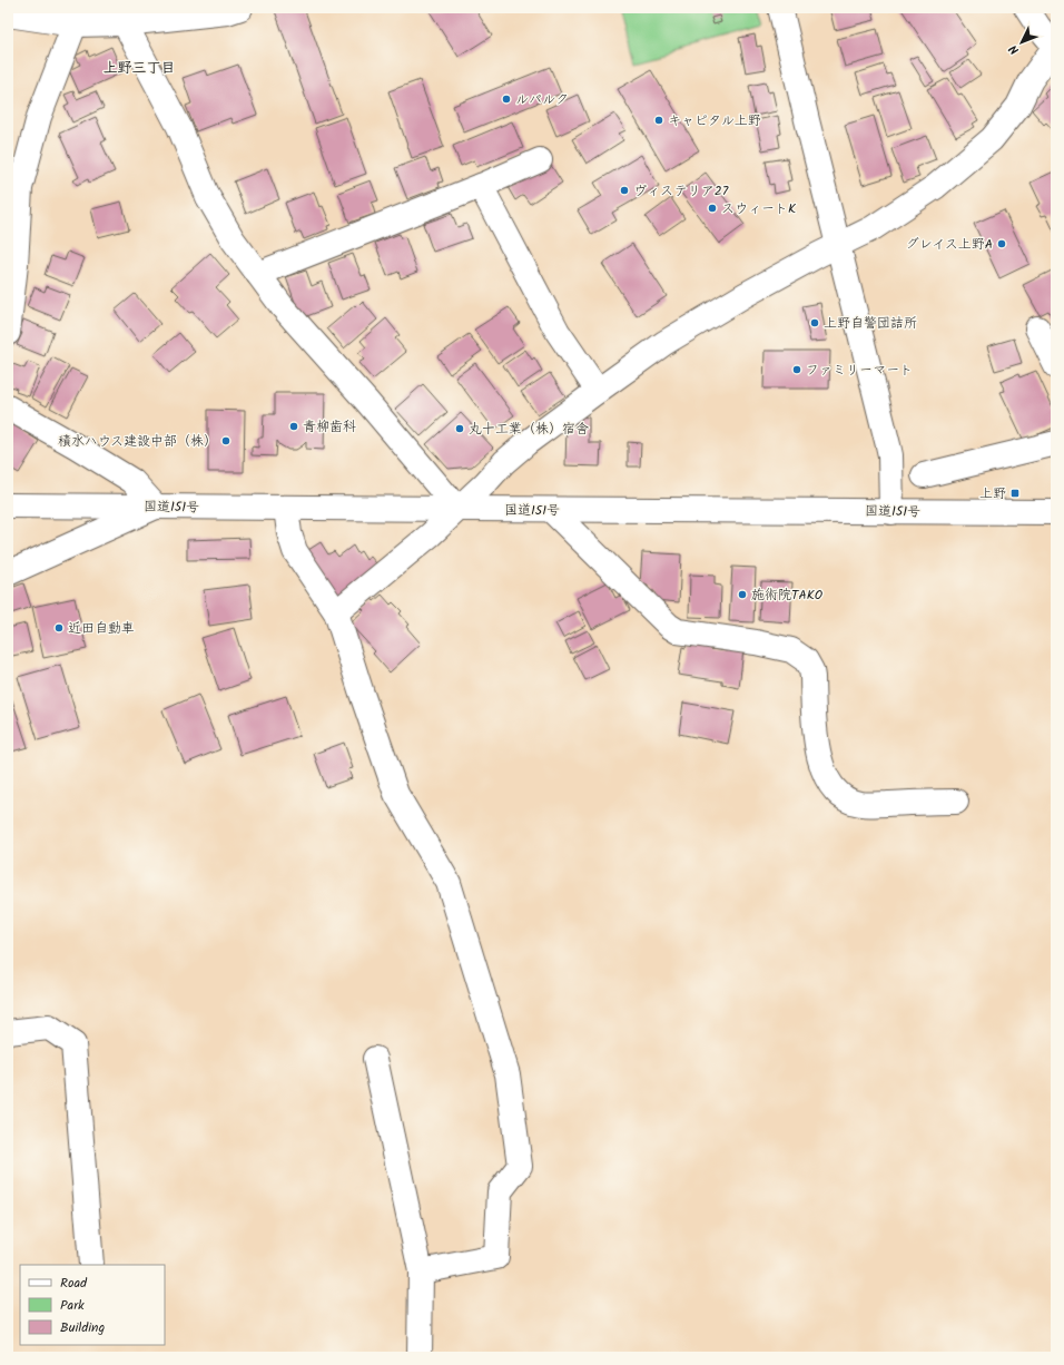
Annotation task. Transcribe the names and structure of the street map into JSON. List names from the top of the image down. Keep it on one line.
{"streets":{"main road":["国道151号"]},"districts":["上野三丁目"],"places":{"other":["ルパルク","キャピタル上野","ヴィステリア27","スウィートK","グレイス上野A","上野自警団詰所","ファミリーマート","青柳歯科","丸十工業（株）宿舎","積水ハウス建設中部（株）","施術院TAKO","近田自動車"],"transit":["上野"]},"legend":["Road","Park","Building"],"north":"bottom left"}
